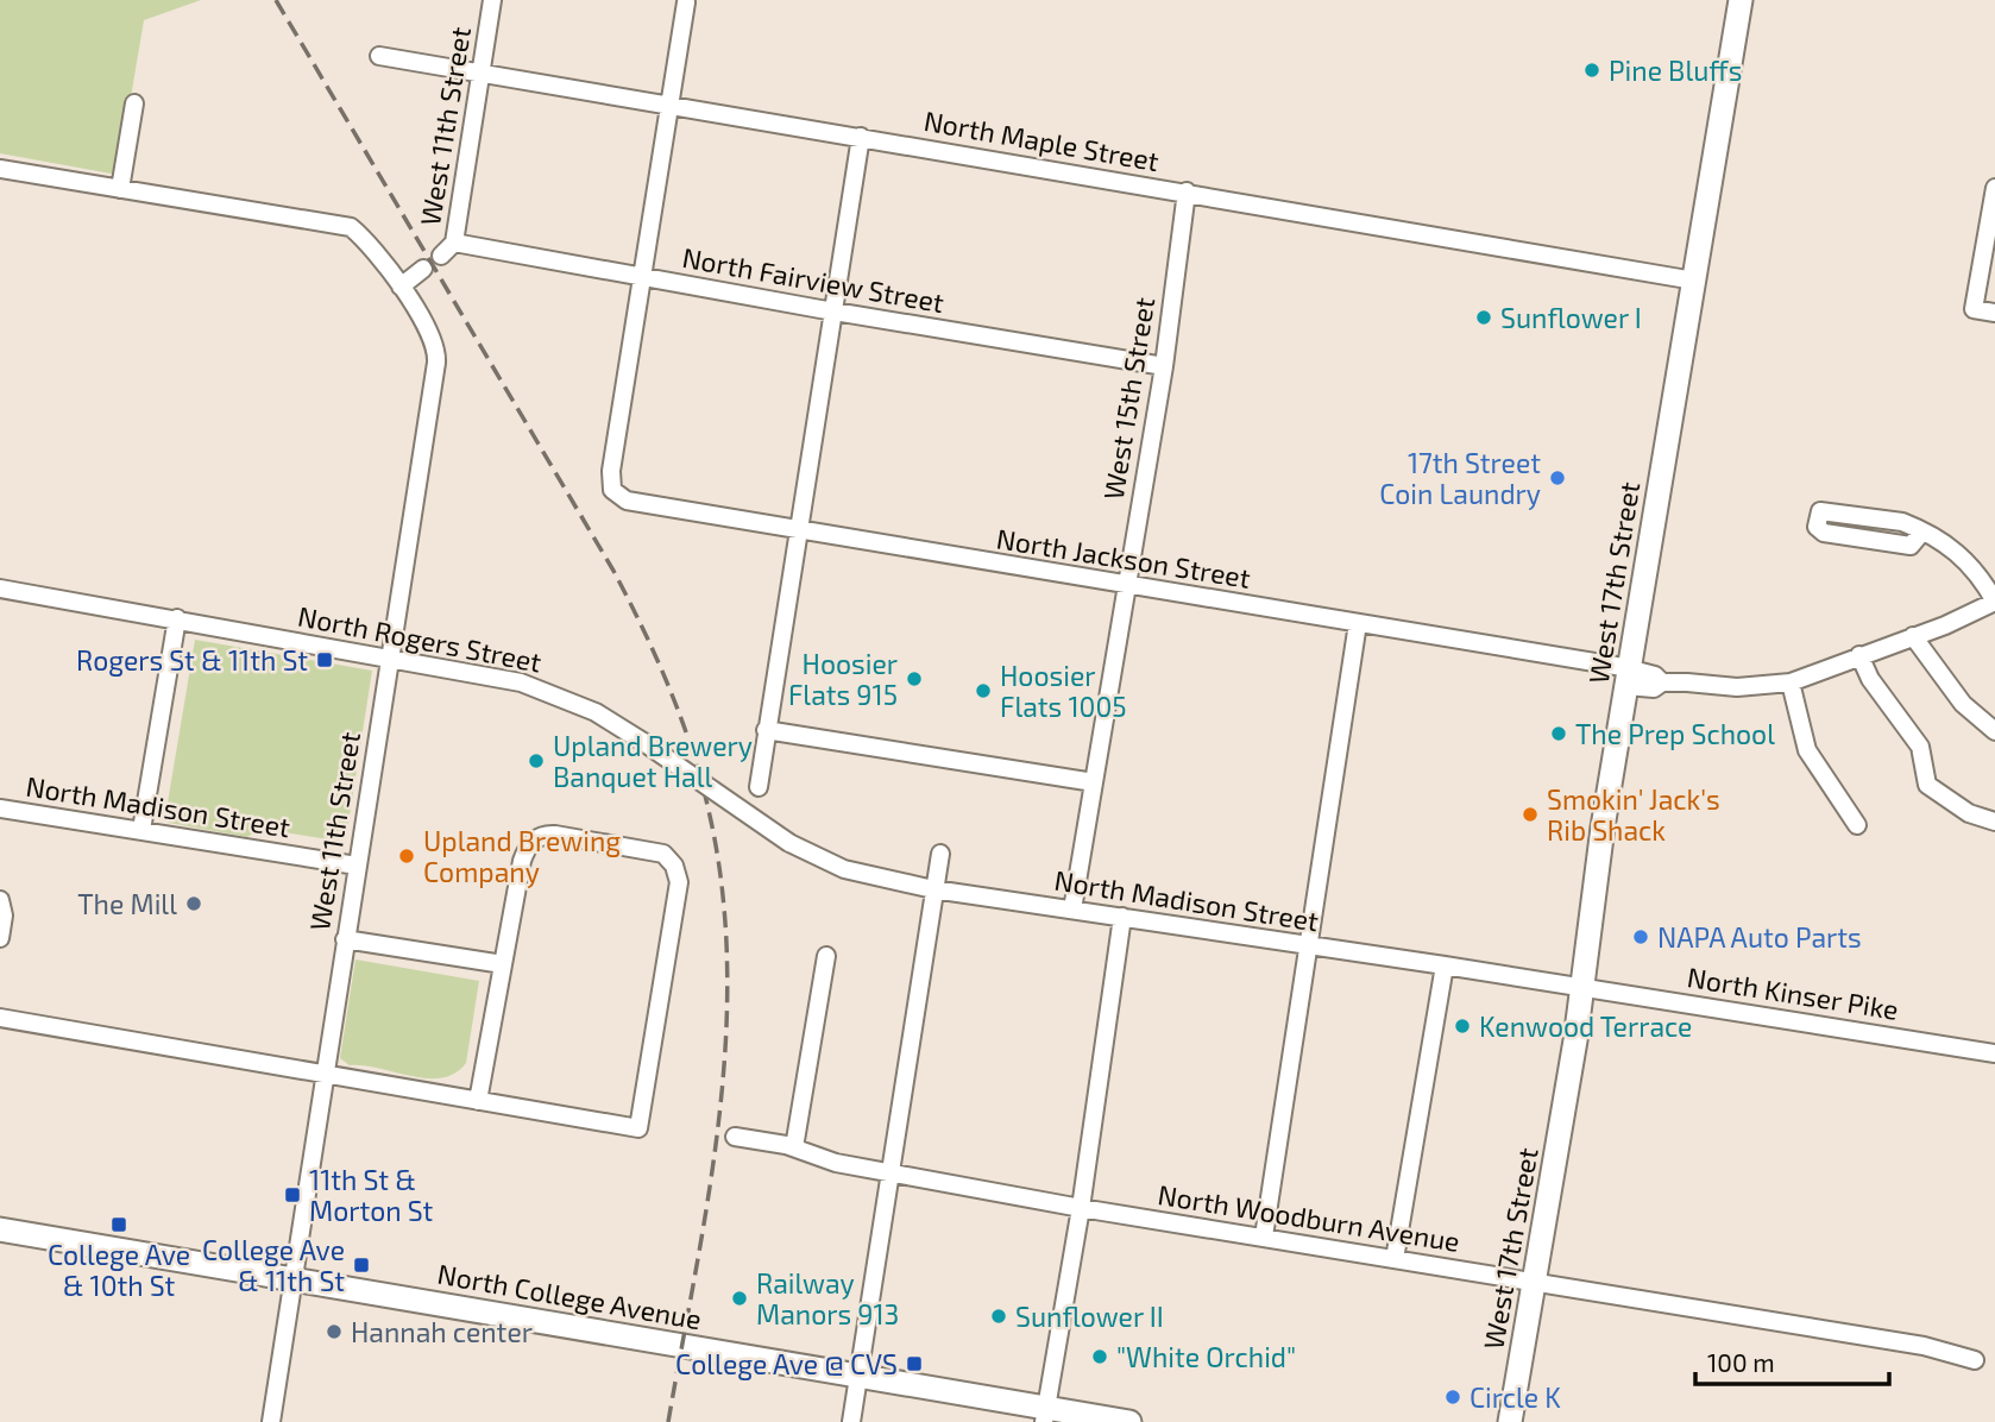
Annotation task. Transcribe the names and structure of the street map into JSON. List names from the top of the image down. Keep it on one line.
{"streets":{"main road":["West 17th Street","North College Avenue"],"street":["West 11th Street","North Maple Street","North Fairview Street","West 15th Street","North Jackson Street","North Rogers Street","North Madison Street","North Kinser Pike","North Woodburn Avenue"]},"crossings":[["West 11th Street","North Maple Street"],["West 11th Street","North Fairview Street"],["West 11th Street","North Rogers Street"],["West 11th Street","North Madison Street"],["West 11th Street","North College Avenue"],["North Maple Street","West 15th Street"],["North Maple Street","West 17th Street"],["North Fairview Street","West 15th Street"],["North Fairview Street","North Jackson Street"],["West 15th Street","North Jackson Street"],["West 15th Street","North Madison Street"],["North Jackson Street","West 17th Street"],["West 17th Street","North Madison Street"],["West 17th Street","North Kinser Pike"],["West 17th Street","North Woodburn Avenue"],["North Rogers Street","North Madison Street"],["North Madison Street","North Kinser Pike"]],"places":{"other":["Pine Bluffs","Sunflower I","17th Street Coin Laundry","Hoosier Flats 915","Hoosier Flats 1005","The Prep School","Upland Brewery Banquet Hall","Smokin' Jack's Rib Shack","Upland Brewing Company","The Mill","NAPA Auto Parts","Kenwood Terrace","Railway Manors 913","Sunflower II","Hannah center","\"White Orchid\"","Circle K"],"transit":["Rogers St & 11th St","11th St & Morton St","College Ave & 10th St","College Ave & 11th St","College Ave @ CVS"]},"scale_bar":"100 m"}
